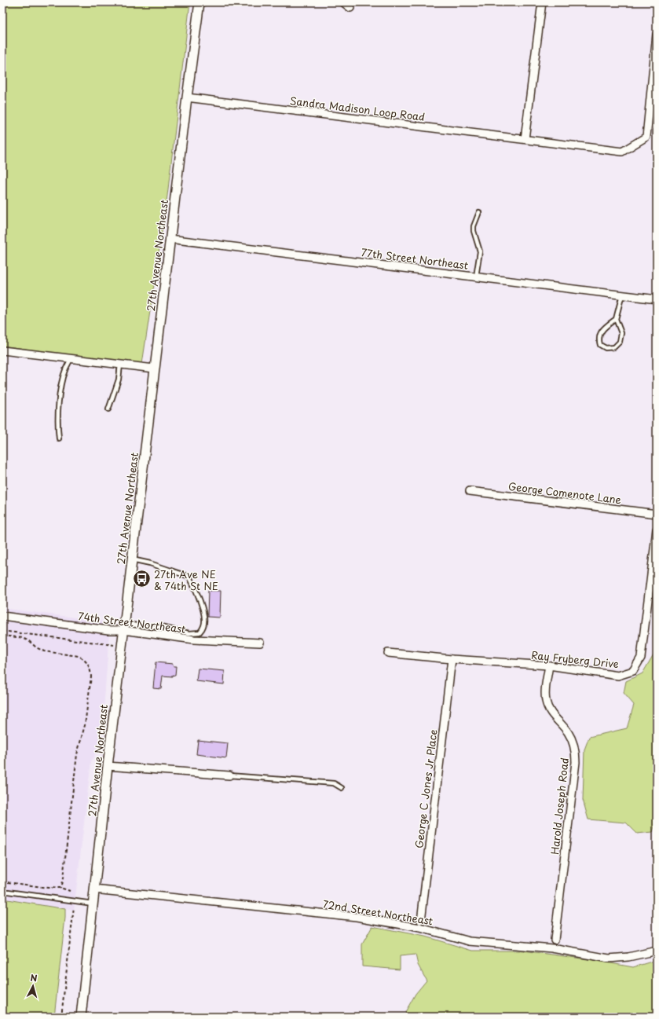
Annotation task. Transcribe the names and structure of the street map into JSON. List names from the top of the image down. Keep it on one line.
{"streets":{"street":["Sandra Madison Loop Road","27th Avenue Northeast","77th Street Northeast","George Comenote Lane","74th Street Northeast","Ray Fryberg Drive","George C Jones Jr Place","Harold Joseph Road","72nd Street Northeast"]},"crossings":[["Sandra Madison Loop Road","27th Avenue Northeast"],["27th Avenue Northeast","77th Street Northeast"],["27th Avenue Northeast","74th Street Northeast"],["27th Avenue Northeast","72nd Street Northeast"],["Ray Fryberg Drive","George C Jones Jr Place"],["Ray Fryberg Drive","Harold Joseph Road"]],"places":{"bus stop":["27th Ave NE & 74th St NE"]},"north":"top"}
